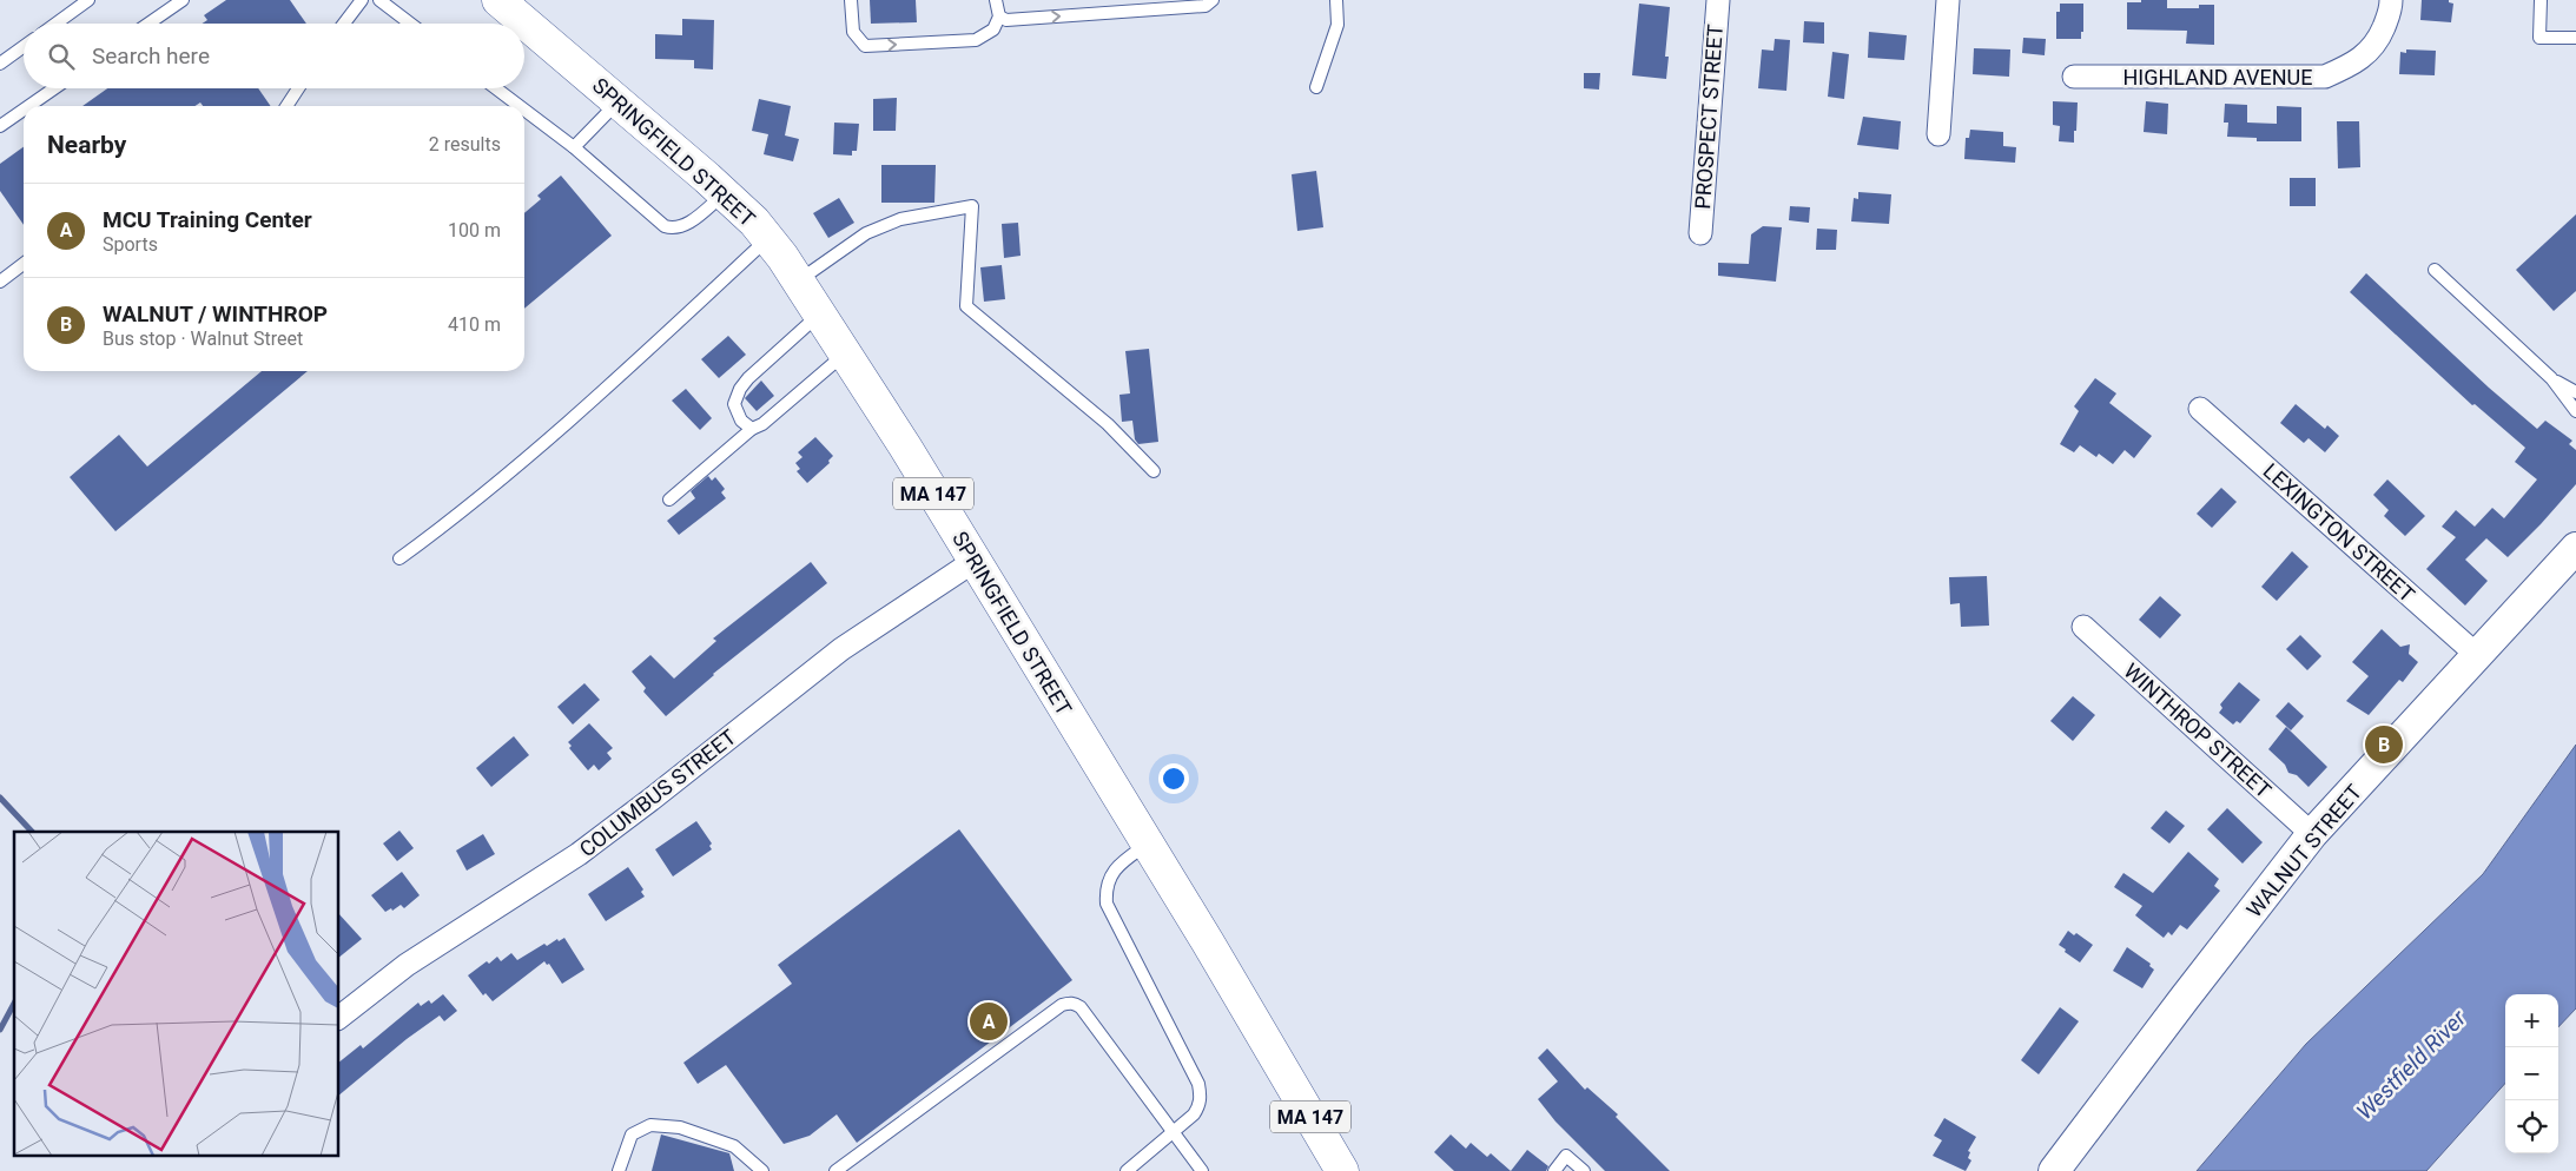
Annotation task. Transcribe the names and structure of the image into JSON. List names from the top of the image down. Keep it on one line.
{"streets":{"main road":["SPRINGFIELD STREET","MA 147","WALNUT STREET"],"street":["HIGHLAND AVENUE","PROSPECT STREET","LEXINGTON STREET","WINTHROP STREET","COLUMBUS STREET"]},"crossings":[["SPRINGFIELD STREET","COLUMBUS STREET"],["LEXINGTON STREET","WALNUT STREET"],["WINTHROP STREET","WALNUT STREET"]],"water":["Westfield River"],"page":{"search":"Search here","heading":["Nearby","2 results"],"list":[{"mark":"A","name":"MCU Training Center","note":"Sports","value":"100 m"},{"mark":"B","name":"WALNUT / WINTHROP","note":"Bus stop · Walnut Street","value":"410 m"}],"pins":["B","A"],"map_buttons":["+","−"]}}
